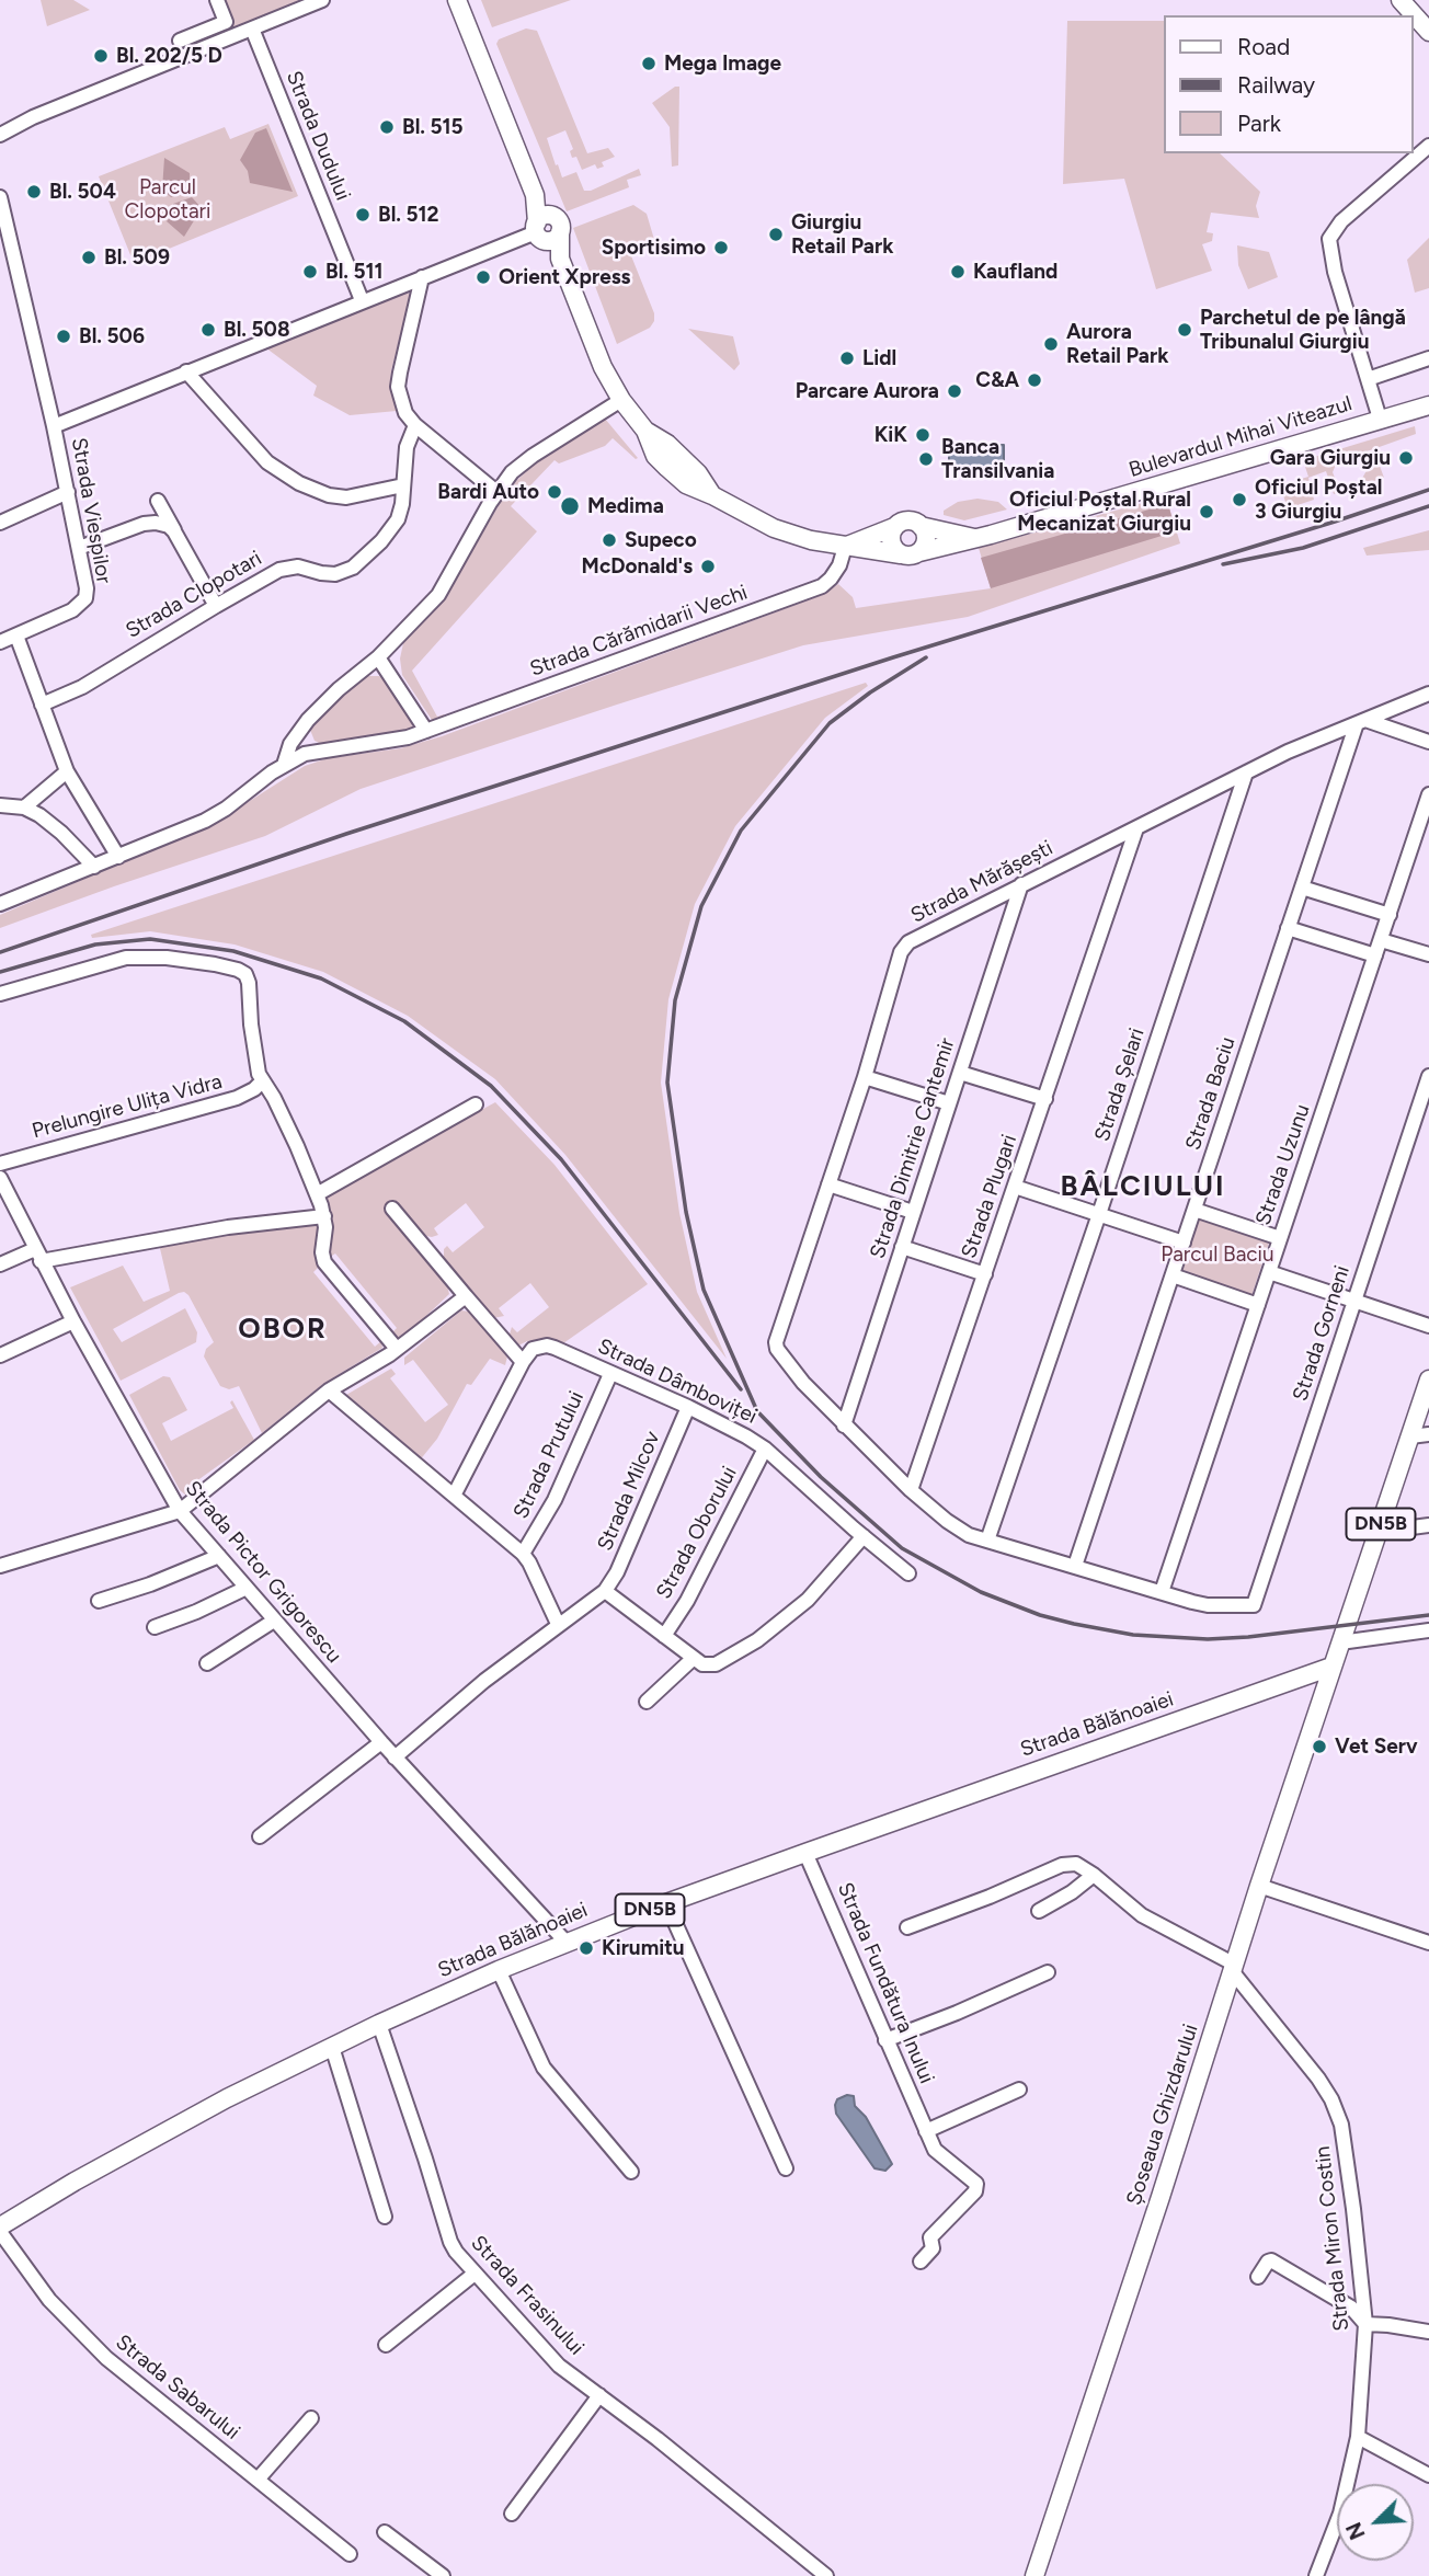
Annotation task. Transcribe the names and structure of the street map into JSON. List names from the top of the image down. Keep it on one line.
{"streets":{"main road":["Bulevardul Mihai Viteazul","DN5B","Strada Bălănoaiei","Șoseaua Ghizdarului"],"street":["Strada Dudului","Strada Viespilor","Strada Clopotari","Strada Cărămidarii Vechi","Strada Mărășești","Strada Șelari","Strada Baciu","Prelungire Ulița Vidra","Strada Dimitrie Cantemir","Strada Uzunu","Strada Plugari","Strada Gorneni","Strada Dâmboviței","Strada Prutului","Strada Milcov","Strada Oborului","Strada Pictor Grigorescu","Strada Fundătura Inului","Strada Miron Costin","Strada Frasinului","Strada Sabarului"]},"crossings":[["Strada Mărășești","Strada Șelari"],["Strada Mărășești","Strada Baciu"],["Strada Mărășești","Strada Dimitrie Cantemir"],["Strada Mărășești","Strada Plugari"],["Strada Uzunu","Strada Gorneni"],["Strada Dâmboviței","Strada Prutului"],["Strada Dâmboviței","Strada Milcov"],["Strada Dâmboviței","Strada Oborului"],["DN5B","Strada Bălănoaiei"],["DN5B","Șoseaua Ghizdarului"],["Strada Pictor Grigorescu","Strada Bălănoaiei"],["Strada Bălănoaiei","Strada Fundătura Inului"],["Strada Bălănoaiei","Șoseaua Ghizdarului"],["Strada Bălănoaiei","Strada Frasinului"],["Strada Bălănoaiei","Strada Sabarului"],["Șoseaua Ghizdarului","Strada Miron Costin"]],"districts":["BÂLCIULUI","OBOR"],"parks":["Parcul Clopotari","Parcul Baciu"],"places":["Bl. 202/5 D","Mega Image","Bl. 515","Bl. 504","Bl. 512","Giurgiu Retail Park","Sportisimo","Bl. 509","Bl. 511","Kaufland","Orient Xpress","Bl. 508","Parchetul de pe lângă Tribunalul Giurgiu","Bl. 506","Aurora Retail Park","Lidl","C&A","Parcare Aurora","KiK","Gara Giurgiu","Banca Transilvania","Bardi Auto","Oficiul Poștal 3 Giurgiu","Medima","Oficiul Poștal Rural Mecanizat Giurgiu","Supeco","McDonald's","Vet Serv","Kirumitu"],"legend":["Road","Railway","Park"],"north":"bottom left"}
